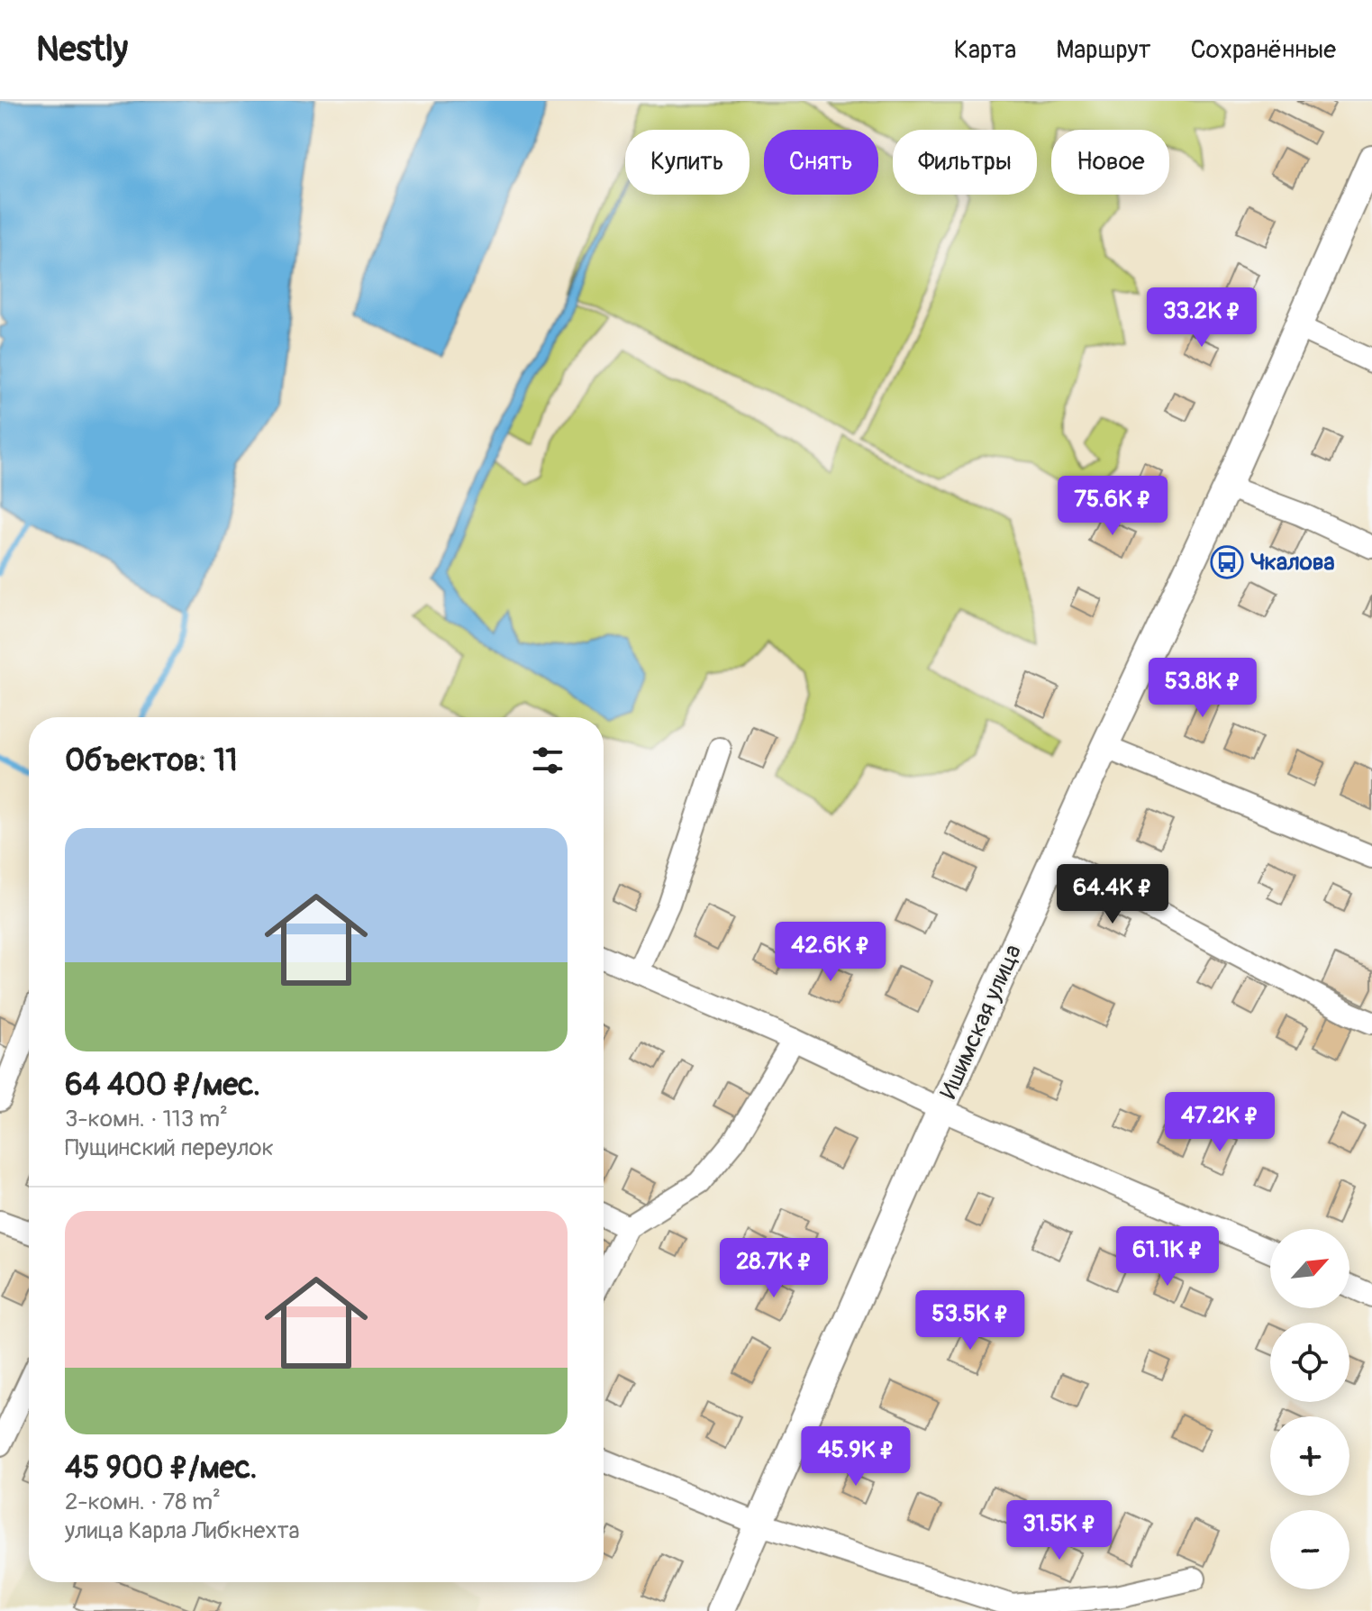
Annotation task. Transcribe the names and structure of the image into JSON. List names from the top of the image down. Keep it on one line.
{"streets":{"main road":["Ишимская улица"]},"places":{"bus stop":["Чкалова"]},"north":"top right","page":{"header":"Nestly","nav":["Карта","Маршрут","Сохранённые"],"chip":["Купить","Снять","Фильтры","Новое"],"price":["33.2K ₽","75.6K ₽","53.8K ₽","64.4K ₽","42.6K ₽","47.2K ₽","61.1K ₽","28.7K ₽","53.5K ₽","45.9K ₽","31.5K ₽"],"heading":"Объектов: 11","list":[{"name":"64 400 ₽/мес.","note":"3-комн. · 113 m² · Пущинский переулок"},{"name":"45 900 ₽/мес.","note":"2-комн. · 78 m² · улица Карла Либкнехта"}],"map_buttons":["+","−"]}}
